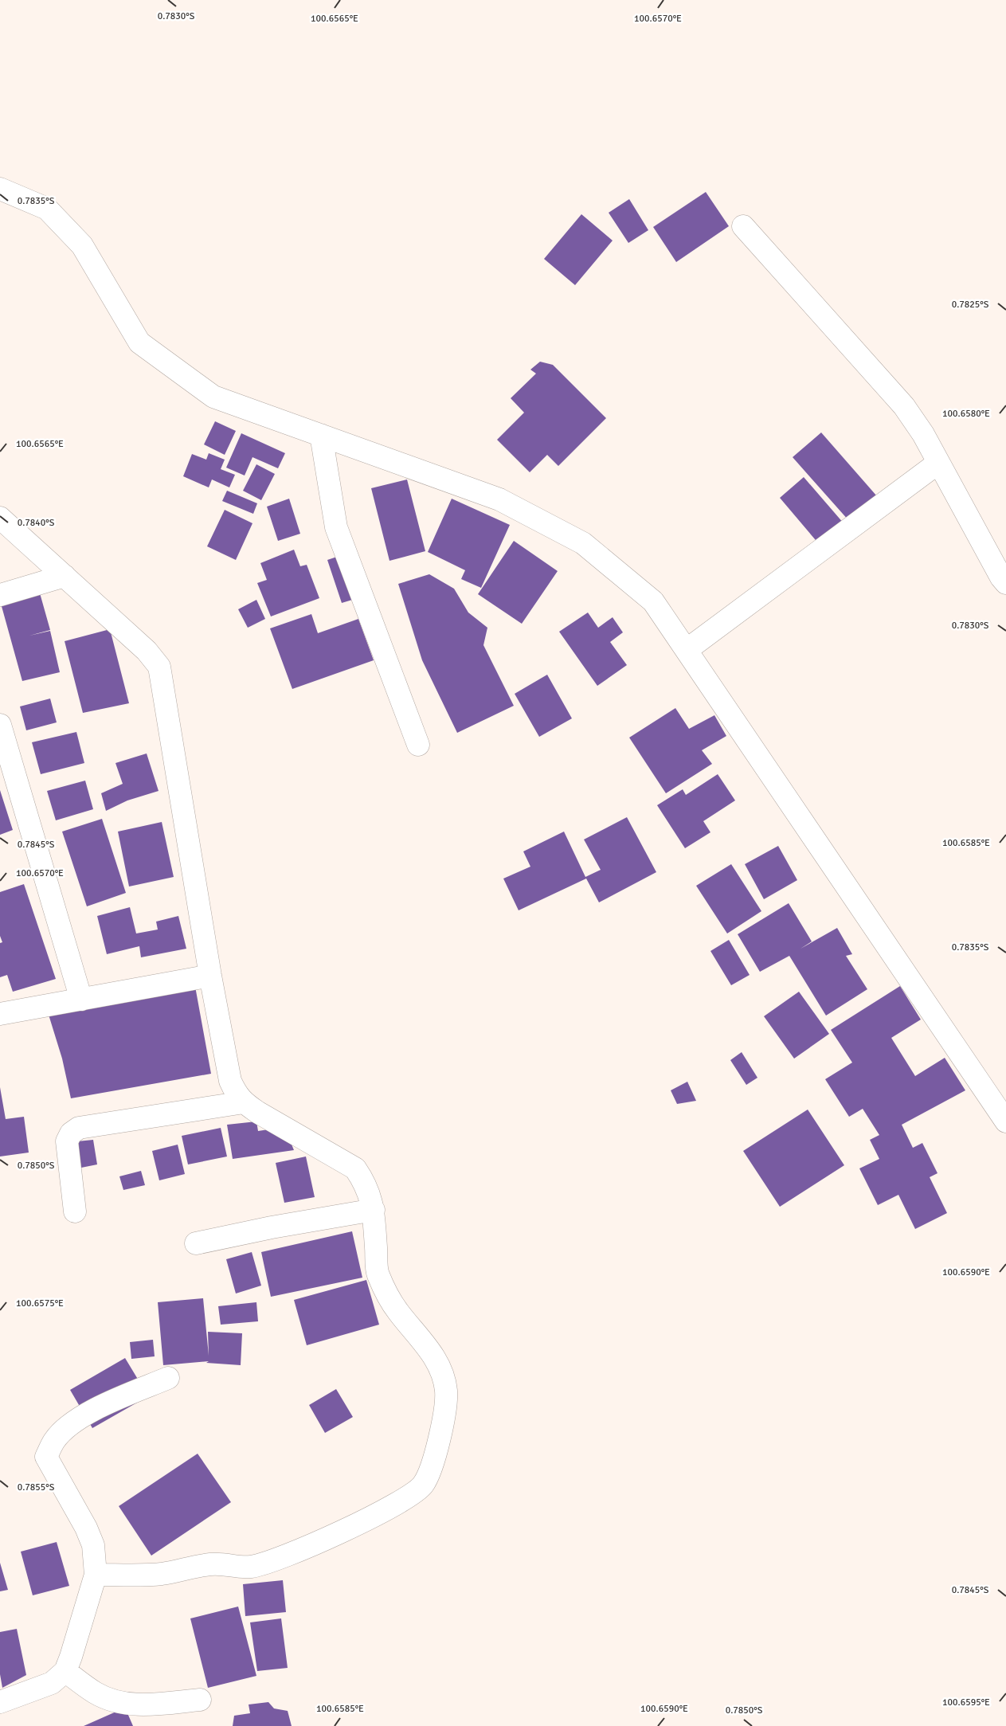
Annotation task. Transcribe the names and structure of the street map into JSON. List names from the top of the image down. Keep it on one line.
{"coordinates":["0.7830°S","100.6565°E","100.6570°E","0.7835°S","0.7825°S","100.6580°E","0.7840°S","100.6585°E","0.7845°S","0.7850°S","100.6590°E","100.6575°E","0.7855°S","100.6595°E"]}
